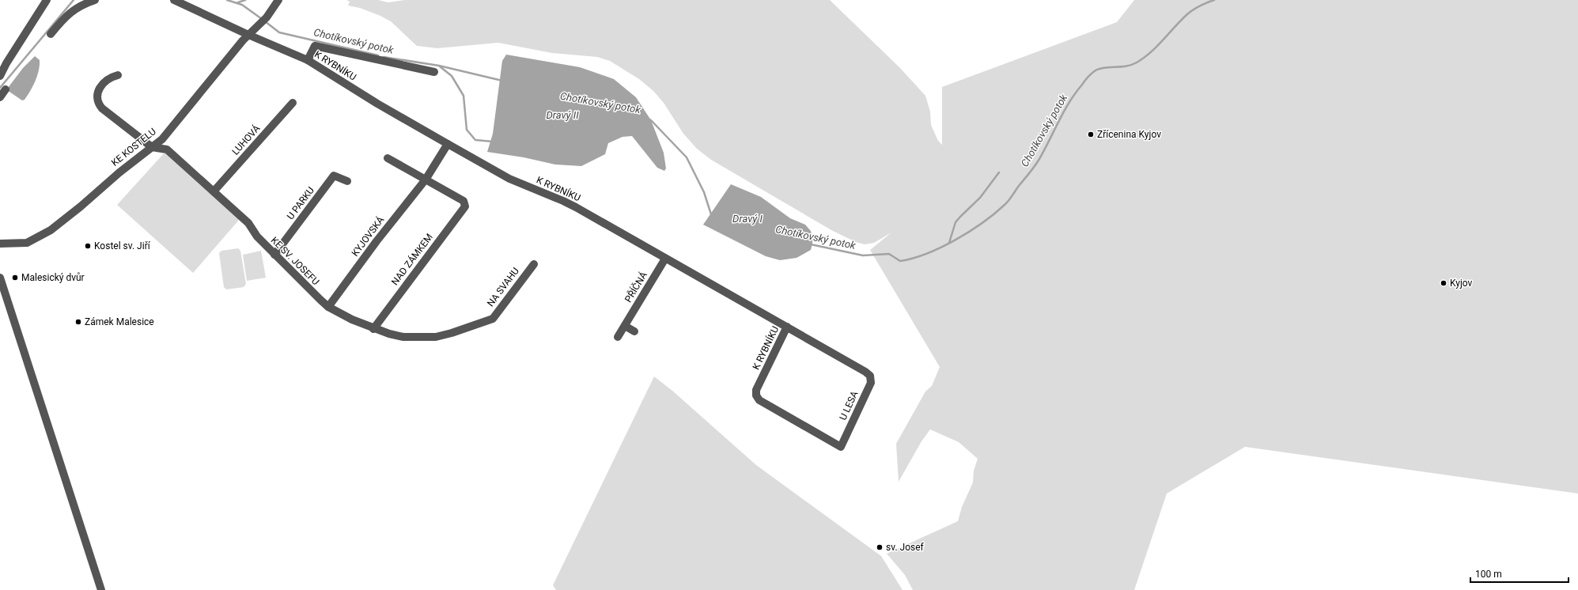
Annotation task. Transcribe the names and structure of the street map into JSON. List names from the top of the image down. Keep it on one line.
{"streets":{"street":["K RYBNÍKU","LUHOVÁ","KE KOSTELU","U PARKU","KYJOVSKÁ","NAD ZÁMKEM","KE SV. JOSEFU","NA SVAHU","PŘÍČNÁ","U LESA"]},"crossings":[["K RYBNÍKU","KE KOSTELU"],["K RYBNÍKU","KYJOVSKÁ"],["K RYBNÍKU","PŘÍČNÁ"],["K RYBNÍKU","U LESA"],["LUHOVÁ","KE SV. JOSEFU"],["KE KOSTELU","KE SV. JOSEFU"],["U PARKU","KE SV. JOSEFU"],["KYJOVSKÁ","NAD ZÁMKEM"],["KYJOVSKÁ","KE SV. JOSEFU"],["NAD ZÁMKEM","KE SV. JOSEFU"],["KE SV. JOSEFU","NA SVAHU"]],"water":["Chotíkovský potok","Dravý II","Dravý I"],"places":["Zřícenina Kyjov","Kostel sv. Jiří","Malesický dvůr","Kyjov","Zámek Malesice","sv. Josef"],"scale_bar":"100 m"}
